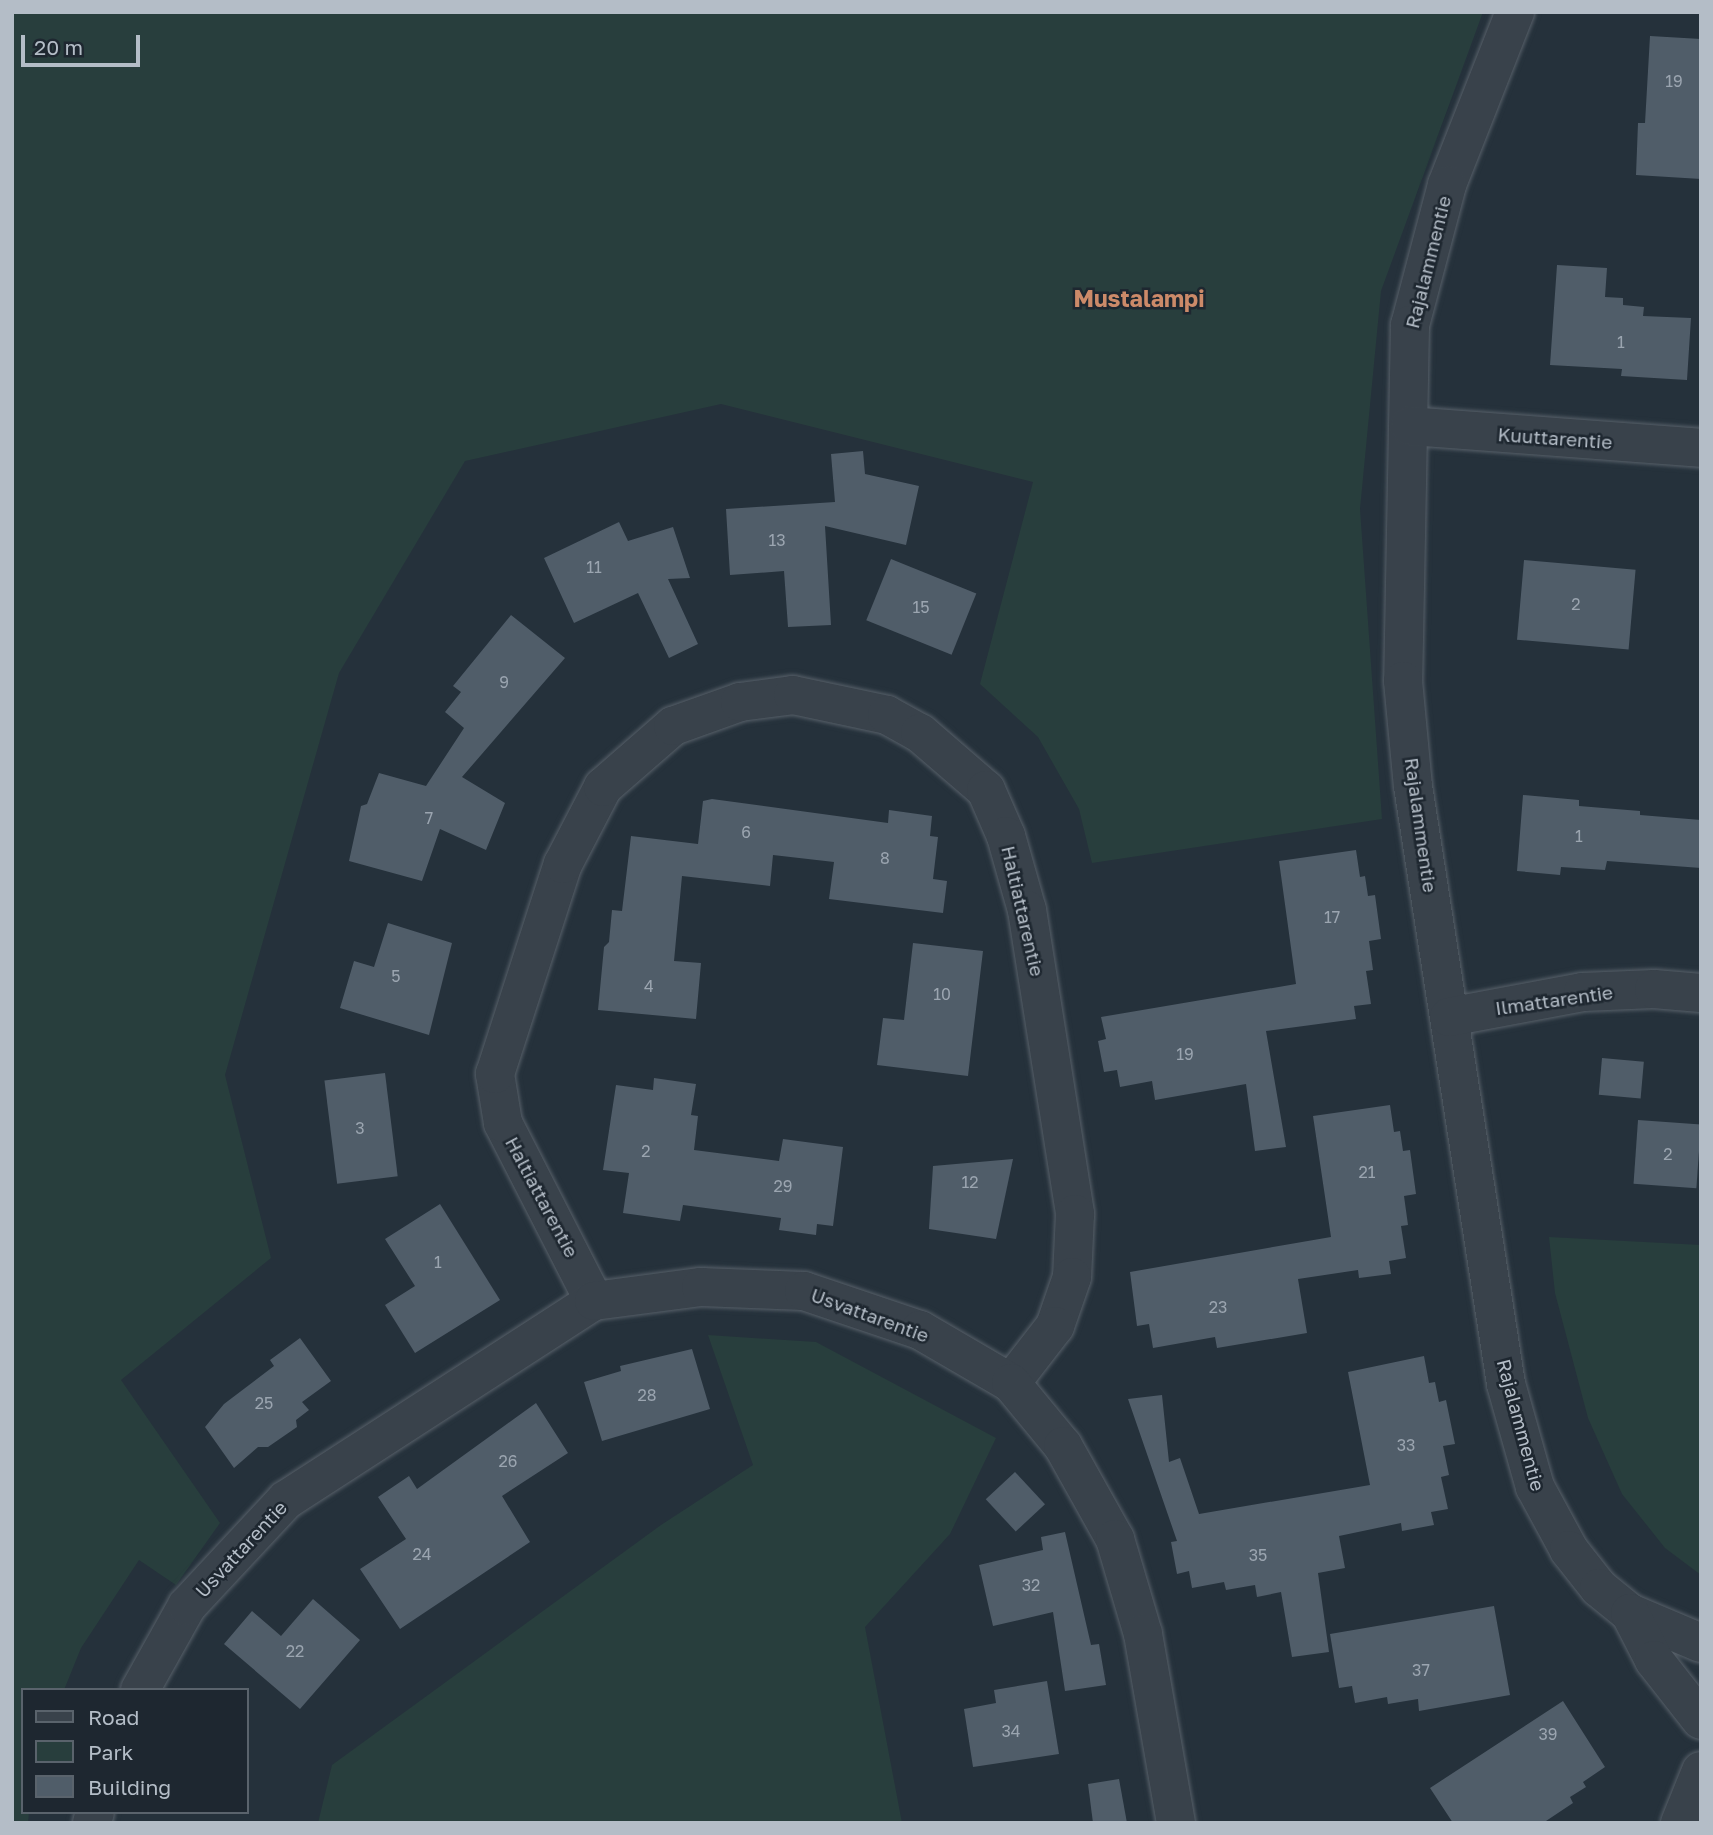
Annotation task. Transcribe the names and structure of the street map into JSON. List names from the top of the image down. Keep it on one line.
{"streets":{"street":["Rajalammentie","Kuuttarentie","Haltiattarentie","Ilmattarentie","Usvattarentie"]},"crossings":[["Rajalammentie","Kuuttarentie"],["Rajalammentie","Ilmattarentie"],["Haltiattarentie","Usvattarentie"]],"districts":["Mustalampi"],"house_numbers":["19","1","13","11","2","15","9","7","6","1","8","17","5","4","10","19","3","2","2","21","12","29","1","23","28","25","33","26","24","35","32","22","37","34","39"],"legend":["Road","Park","Building"],"scale_bar":"20 m"}
